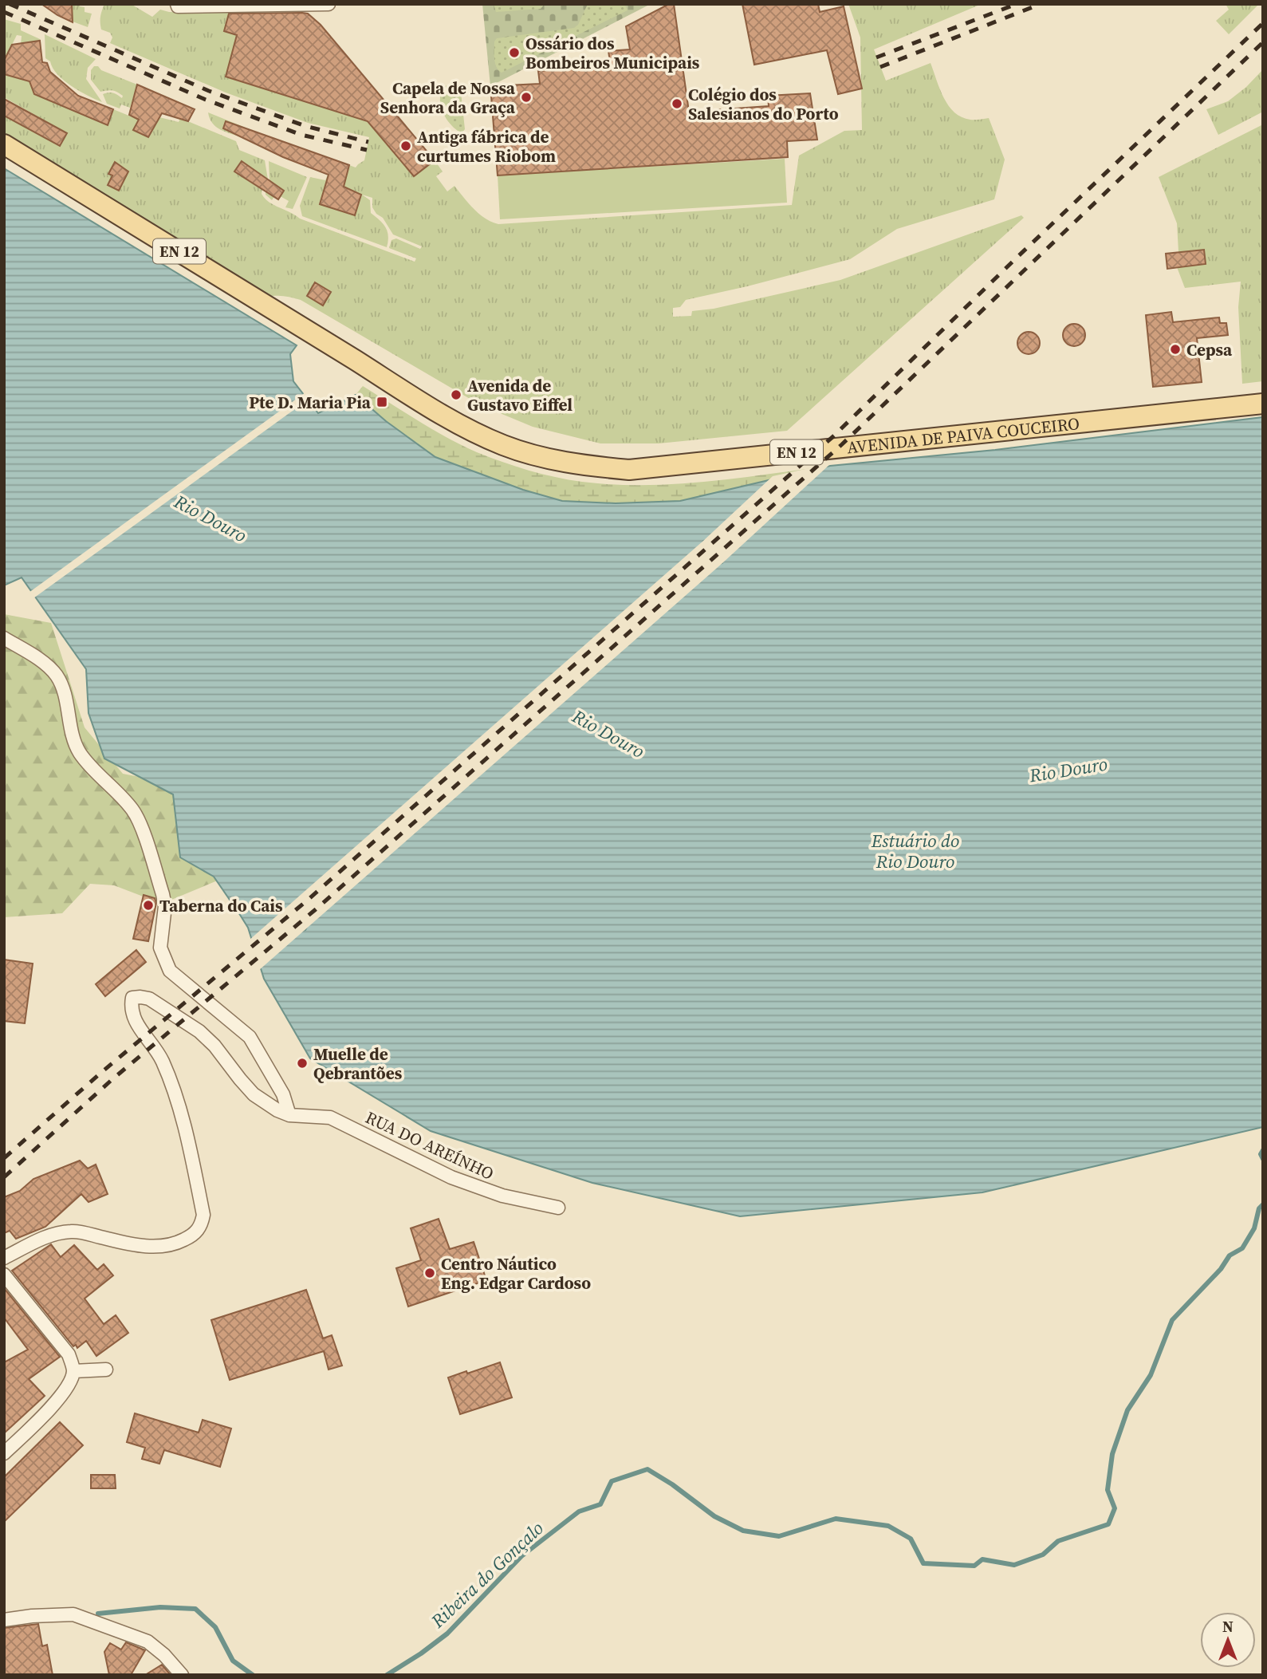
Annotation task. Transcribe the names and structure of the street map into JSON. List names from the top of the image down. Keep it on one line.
{"streets":{"main road":["EN 12","AVENIDA DE PAIVA COUCEIRO"],"street":["RUA DO AREÍNHO"]},"water":["Rio Douro","Estuário do Rio Douro","Ribeira do Gonçalo"],"places":{"other":["Ossário dos Bombeiros Municipais","Capela de Nossa Senhora da Graça","Colégio dos Salesianos do Porto","Antiga fábrica de curtumes Riobom","Cepsa","Avenida de Gustavo Eiffel","Taberna do Cais","Muelle de Qebrantões","Centro Náutico Eng. Edgar Cardoso"],"transit":["Pte D. Maria Pia"]},"north":"top"}
